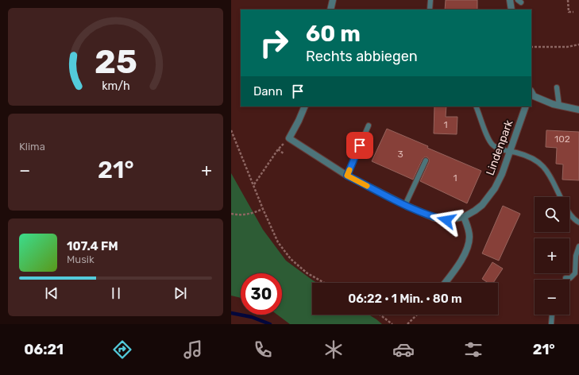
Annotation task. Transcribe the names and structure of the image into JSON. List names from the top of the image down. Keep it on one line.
{"streets":{"street":["Lindenpark"]},"house_numbers":["1","102","3","1"],"page":{"turn":["60 m","Rechts abbiegen"],"then":"Dann","tile":"Klima","heat":["−","21°","+"],"map_buttons":["+","−"],"song":["107.4 FM","Musik"],"limit":"30","trip":"06:22 · 1 Min. · 80 m","tabs":["06:21","21°"],"gauge":["25","km/h"]}}
